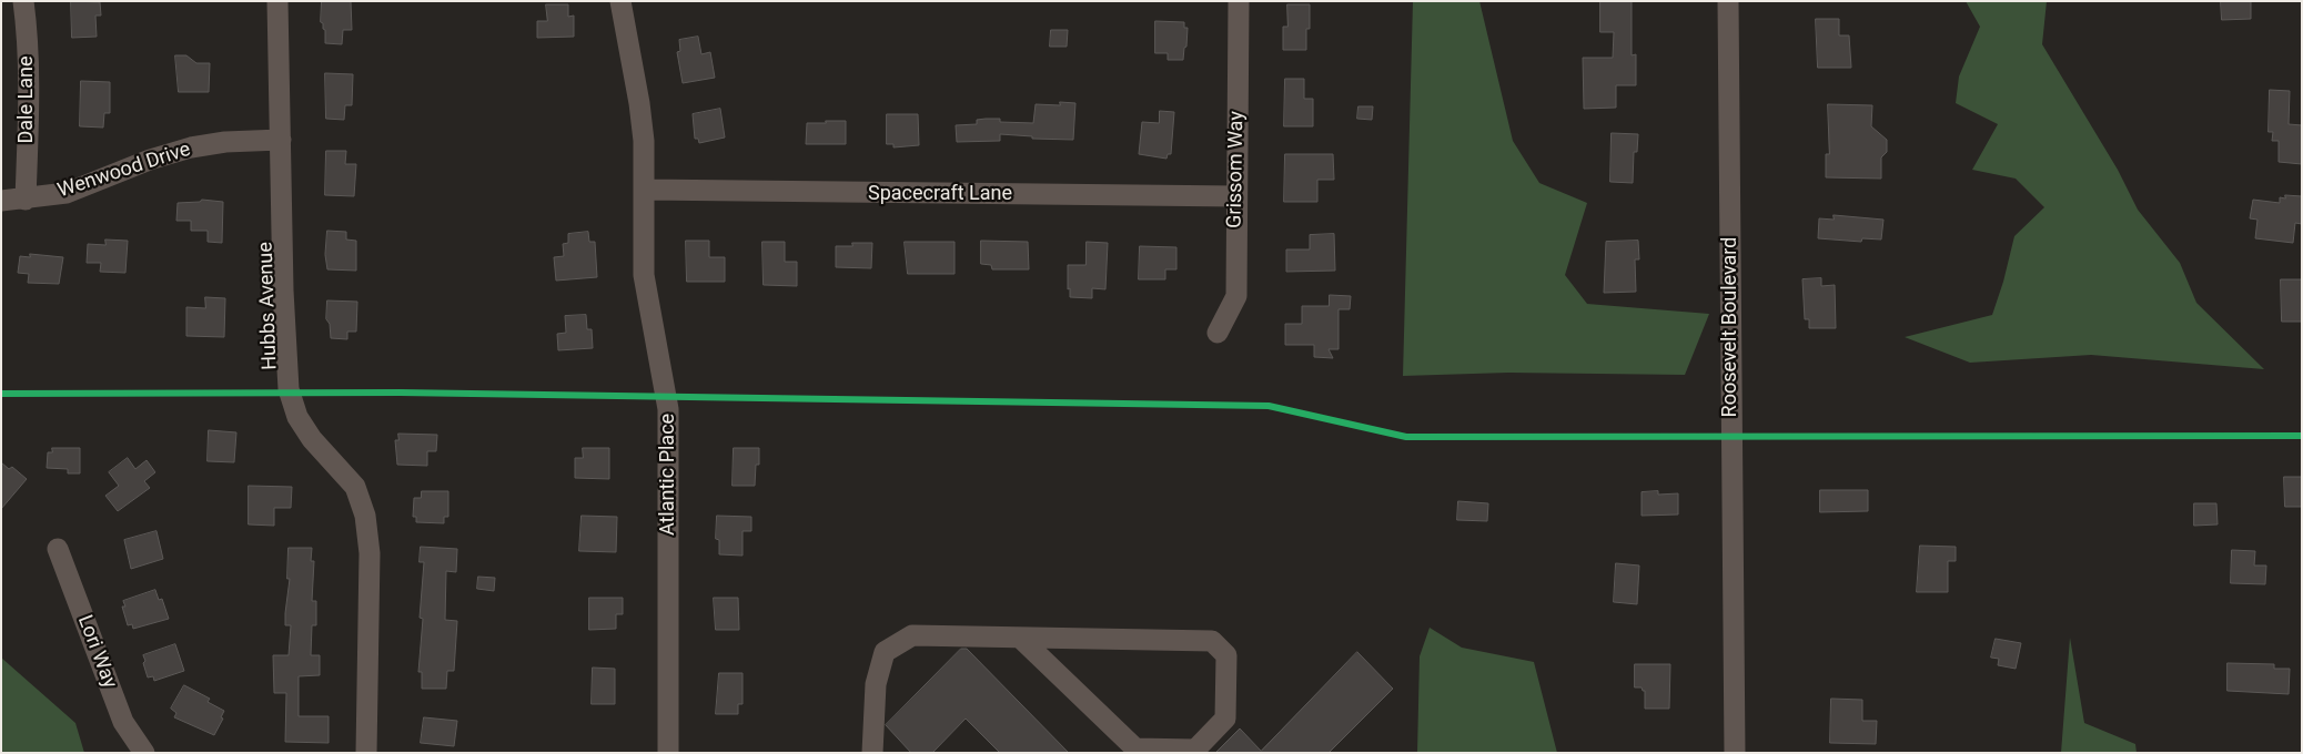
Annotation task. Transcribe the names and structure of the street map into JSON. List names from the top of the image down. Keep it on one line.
{"streets":{"street":["Dale Lane","Grissom Way","Wenwood Drive","Spacecraft Lane","Hubbs Avenue","Roosevelt Boulevard","Atlantic Place","Lori Way"]},"crossings":[["Dale Lane","Wenwood Drive"],["Grissom Way","Spacecraft Lane"],["Wenwood Drive","Hubbs Avenue"],["Spacecraft Lane","Atlantic Place"]]}
